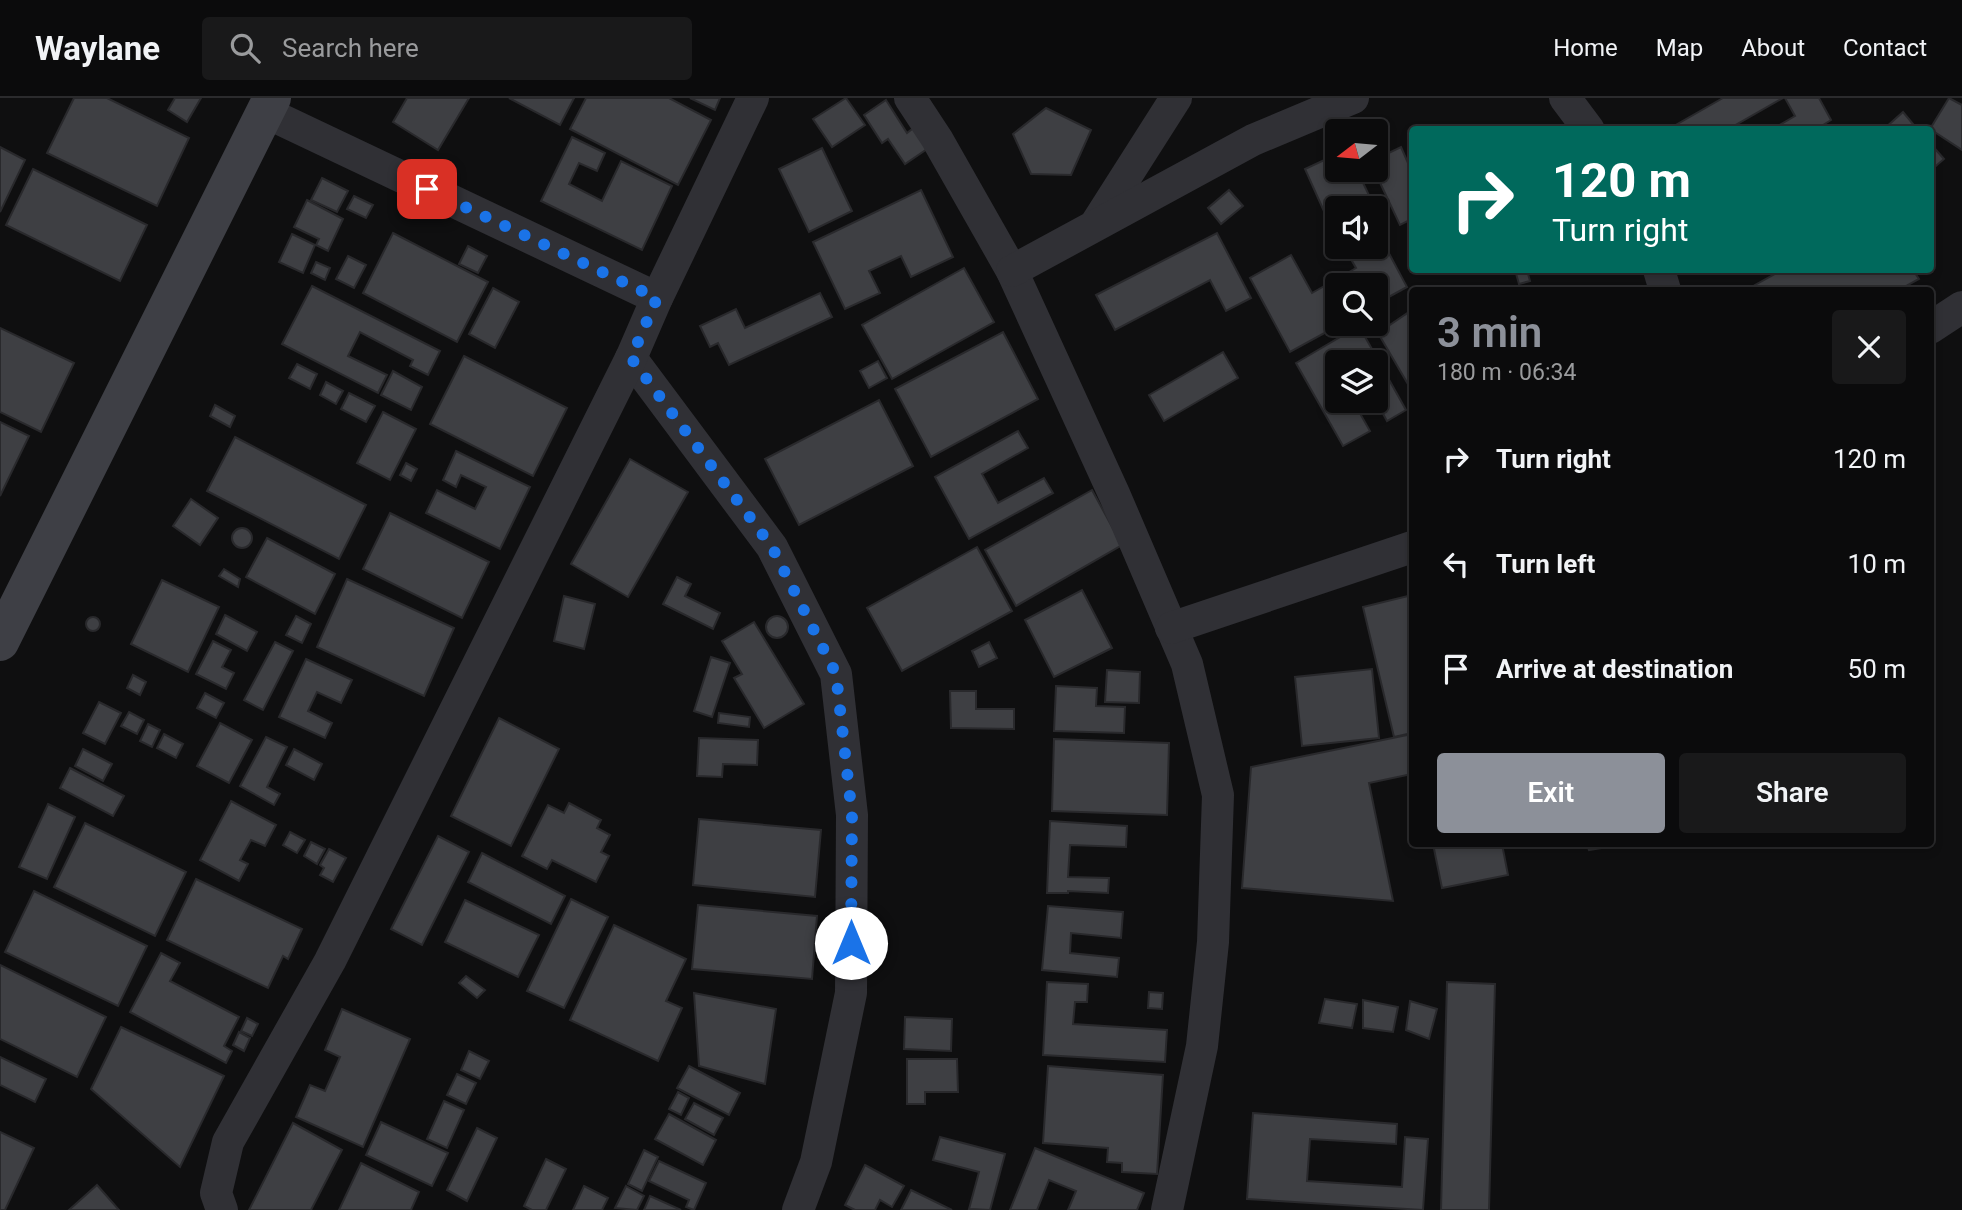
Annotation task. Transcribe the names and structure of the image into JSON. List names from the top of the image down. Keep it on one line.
{"north":"left","page":{"header":"Waylane","search":"Search here","nav":["Home","Map","About","Contact"],"turn":["120 m","Turn right"],"heading":["3 min","180 m · 06:34"],"list":[{"name":"Turn right","value":"120 m"},{"name":"Turn left","value":"10 m"},{"name":"Arrive at destination","value":"50 m"}],"buttons":["Exit","Share"]}}
